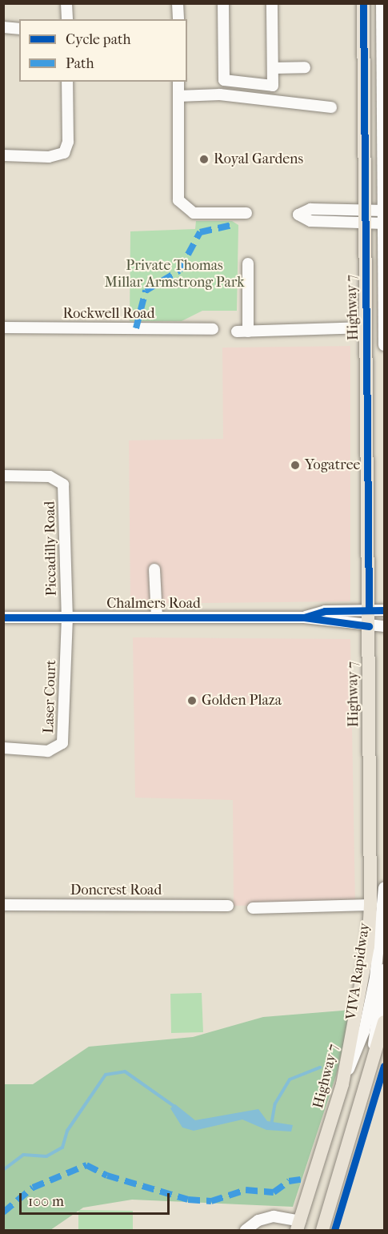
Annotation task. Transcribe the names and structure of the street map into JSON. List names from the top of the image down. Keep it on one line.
{"streets":{"main road":["Highway 7"],"street":["Rockwell Road","Piccadilly Road","Chalmers Road","Laser Court","Doncrest Road","VIVA Rapidway"]},"crossings":[["Highway 7","Chalmers Road"],["Highway 7","VIVA Rapidway"],["Piccadilly Road","Chalmers Road"],["Piccadilly Road","Laser Court"],["Chalmers Road","Laser Court"]],"parks":["Private Thomas Millar Armstrong Park"],"places":["Royal Gardens","Yogatree","Golden Plaza"],"legend":["Cycle path","Path"],"scale_bar":"100 m"}
